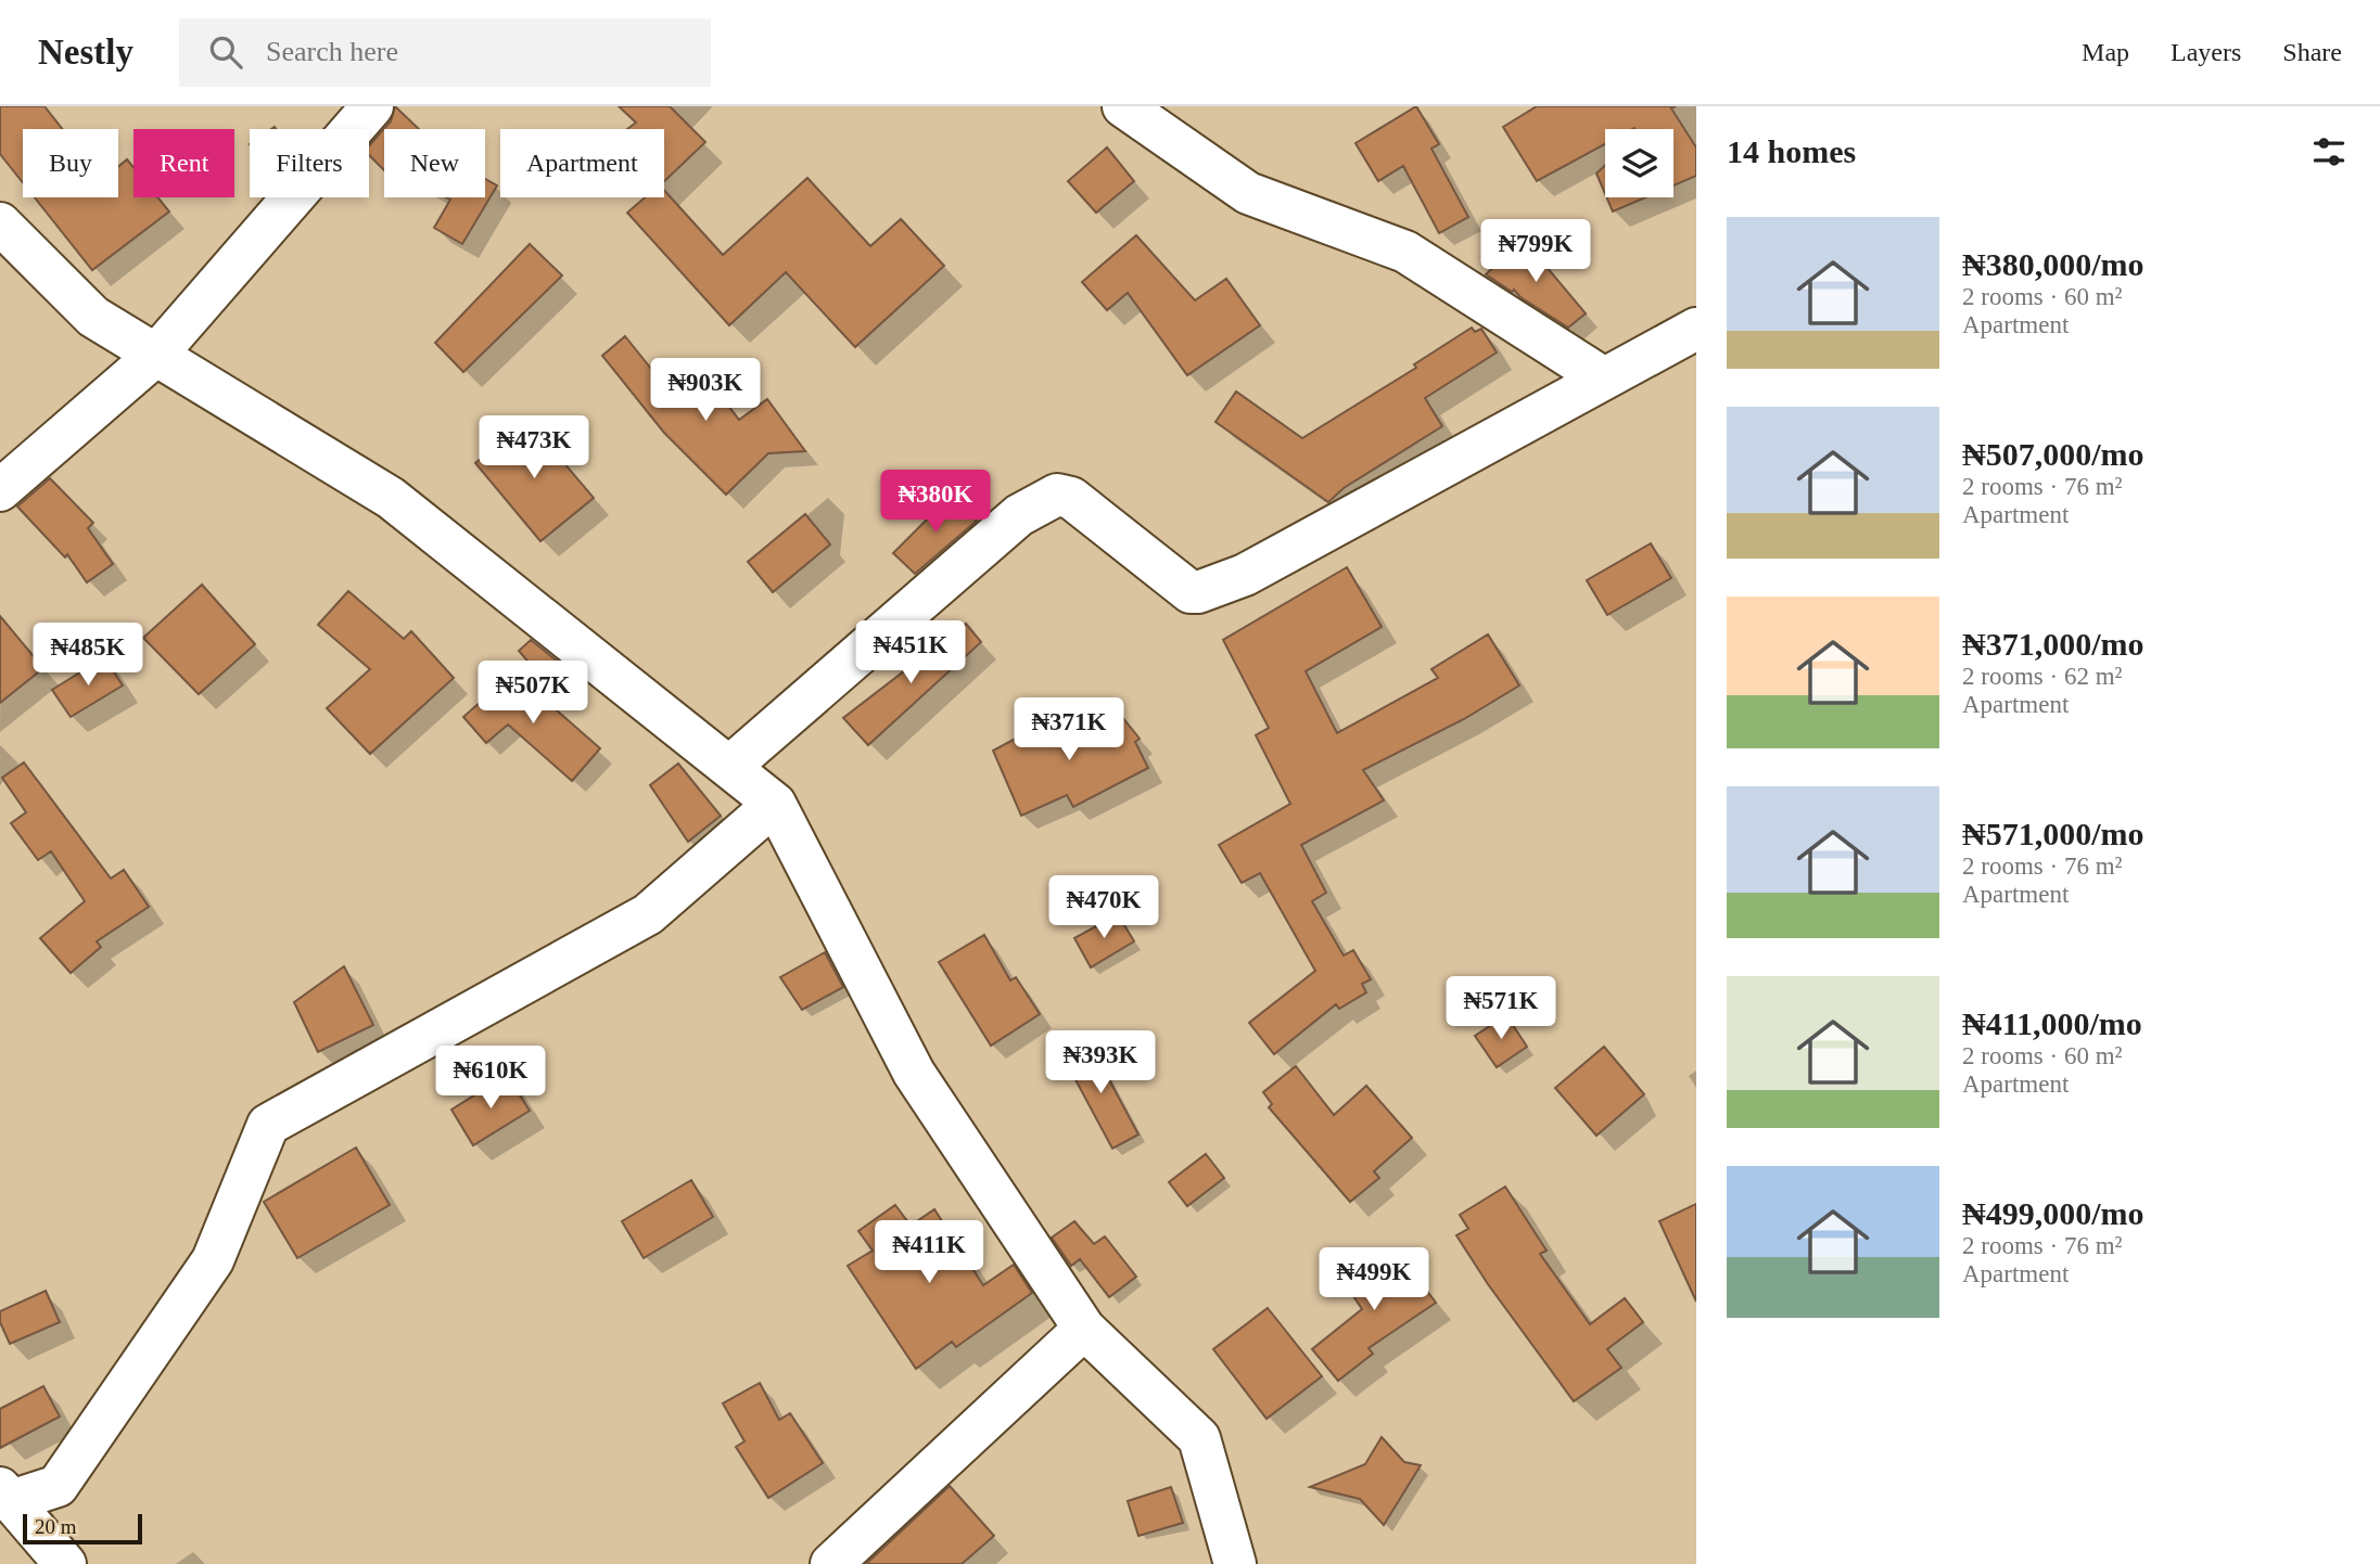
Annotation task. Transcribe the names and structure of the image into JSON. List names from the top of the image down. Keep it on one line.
{"scale_bar":"20 m","page":{"header":"Nestly","search":"Search here","nav":["Map","Layers","Share"],"heading":"14 homes","chip":["Buy","Rent","Filters","New","Apartment"],"list":[{"name":"₦380,000/mo","note":"2 rooms · 60 m² · Apartment"},{"name":"₦507,000/mo","note":"2 rooms · 76 m² · Apartment"},{"name":"₦371,000/mo","note":"2 rooms · 62 m² · Apartment"},{"name":"₦571,000/mo","note":"2 rooms · 76 m² · Apartment"},{"name":"₦411,000/mo","note":"2 rooms · 60 m² · Apartment"},{"name":"₦499,000/mo","note":"2 rooms · 76 m² · Apartment"}],"price":["₦799K","₦903K","₦473K","₦380K","₦451K","₦485K","₦507K","₦371K","₦470K","₦571K","₦393K","₦610K","₦411K","₦499K"],"scale":"20 m"}}
